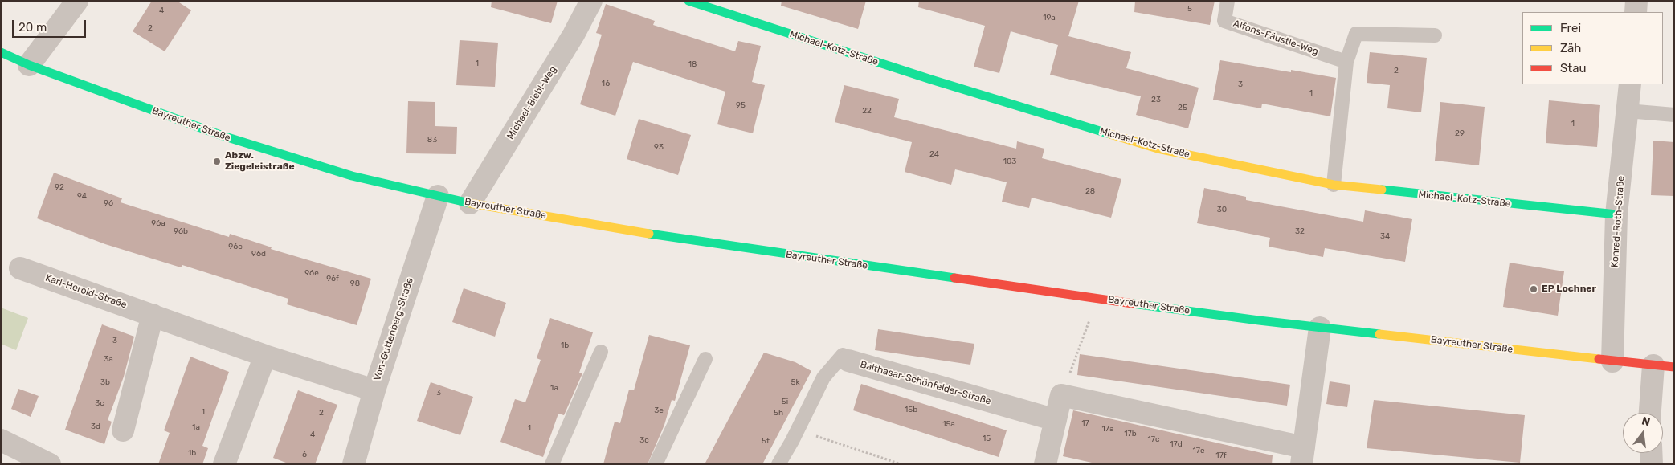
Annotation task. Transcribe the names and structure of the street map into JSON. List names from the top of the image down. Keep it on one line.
{"streets":{"main road":["Michael-Kotz-Straße","Bayreuther Straße"],"street":["Michael-Biebl-Weg","Konrad-Roth-Straße","Karl-Herold-Straße","Von-Guttenberg-Straße","Balthasar-Schönfelder-Straße"],"lane":["Alfons-Fäustle-Weg"]},"crossings":[["Michael-Kotz-Straße","Konrad-Roth-Straße"],["Michael-Biebl-Weg","Bayreuther Straße"],["Bayreuther Straße","Konrad-Roth-Straße"],["Bayreuther Straße","Von-Guttenberg-Straße"],["Karl-Herold-Straße","Von-Guttenberg-Straße"]],"places":["Abzw. Ziegeleistraße","EP Lochner"],"house_numbers":["5","4","19a","2","1","18","2","16","3","1","23","95","25","22","1","29","83","93","24","103","92","28","94","96","30","96a","96b","32","34","96c","96d","96e","96f","98","3","1b","3a","3b","5k","1a","3","5i","3c","15b","3e","1","2","5h","17","15a","3d","1a","1","17a","17b","4","15","17c","3c","5f","17d","17e","1b","6","17f"],"legend":["Frei","Zäh","Stau"],"scale_bar":"20 m","north":"top"}
